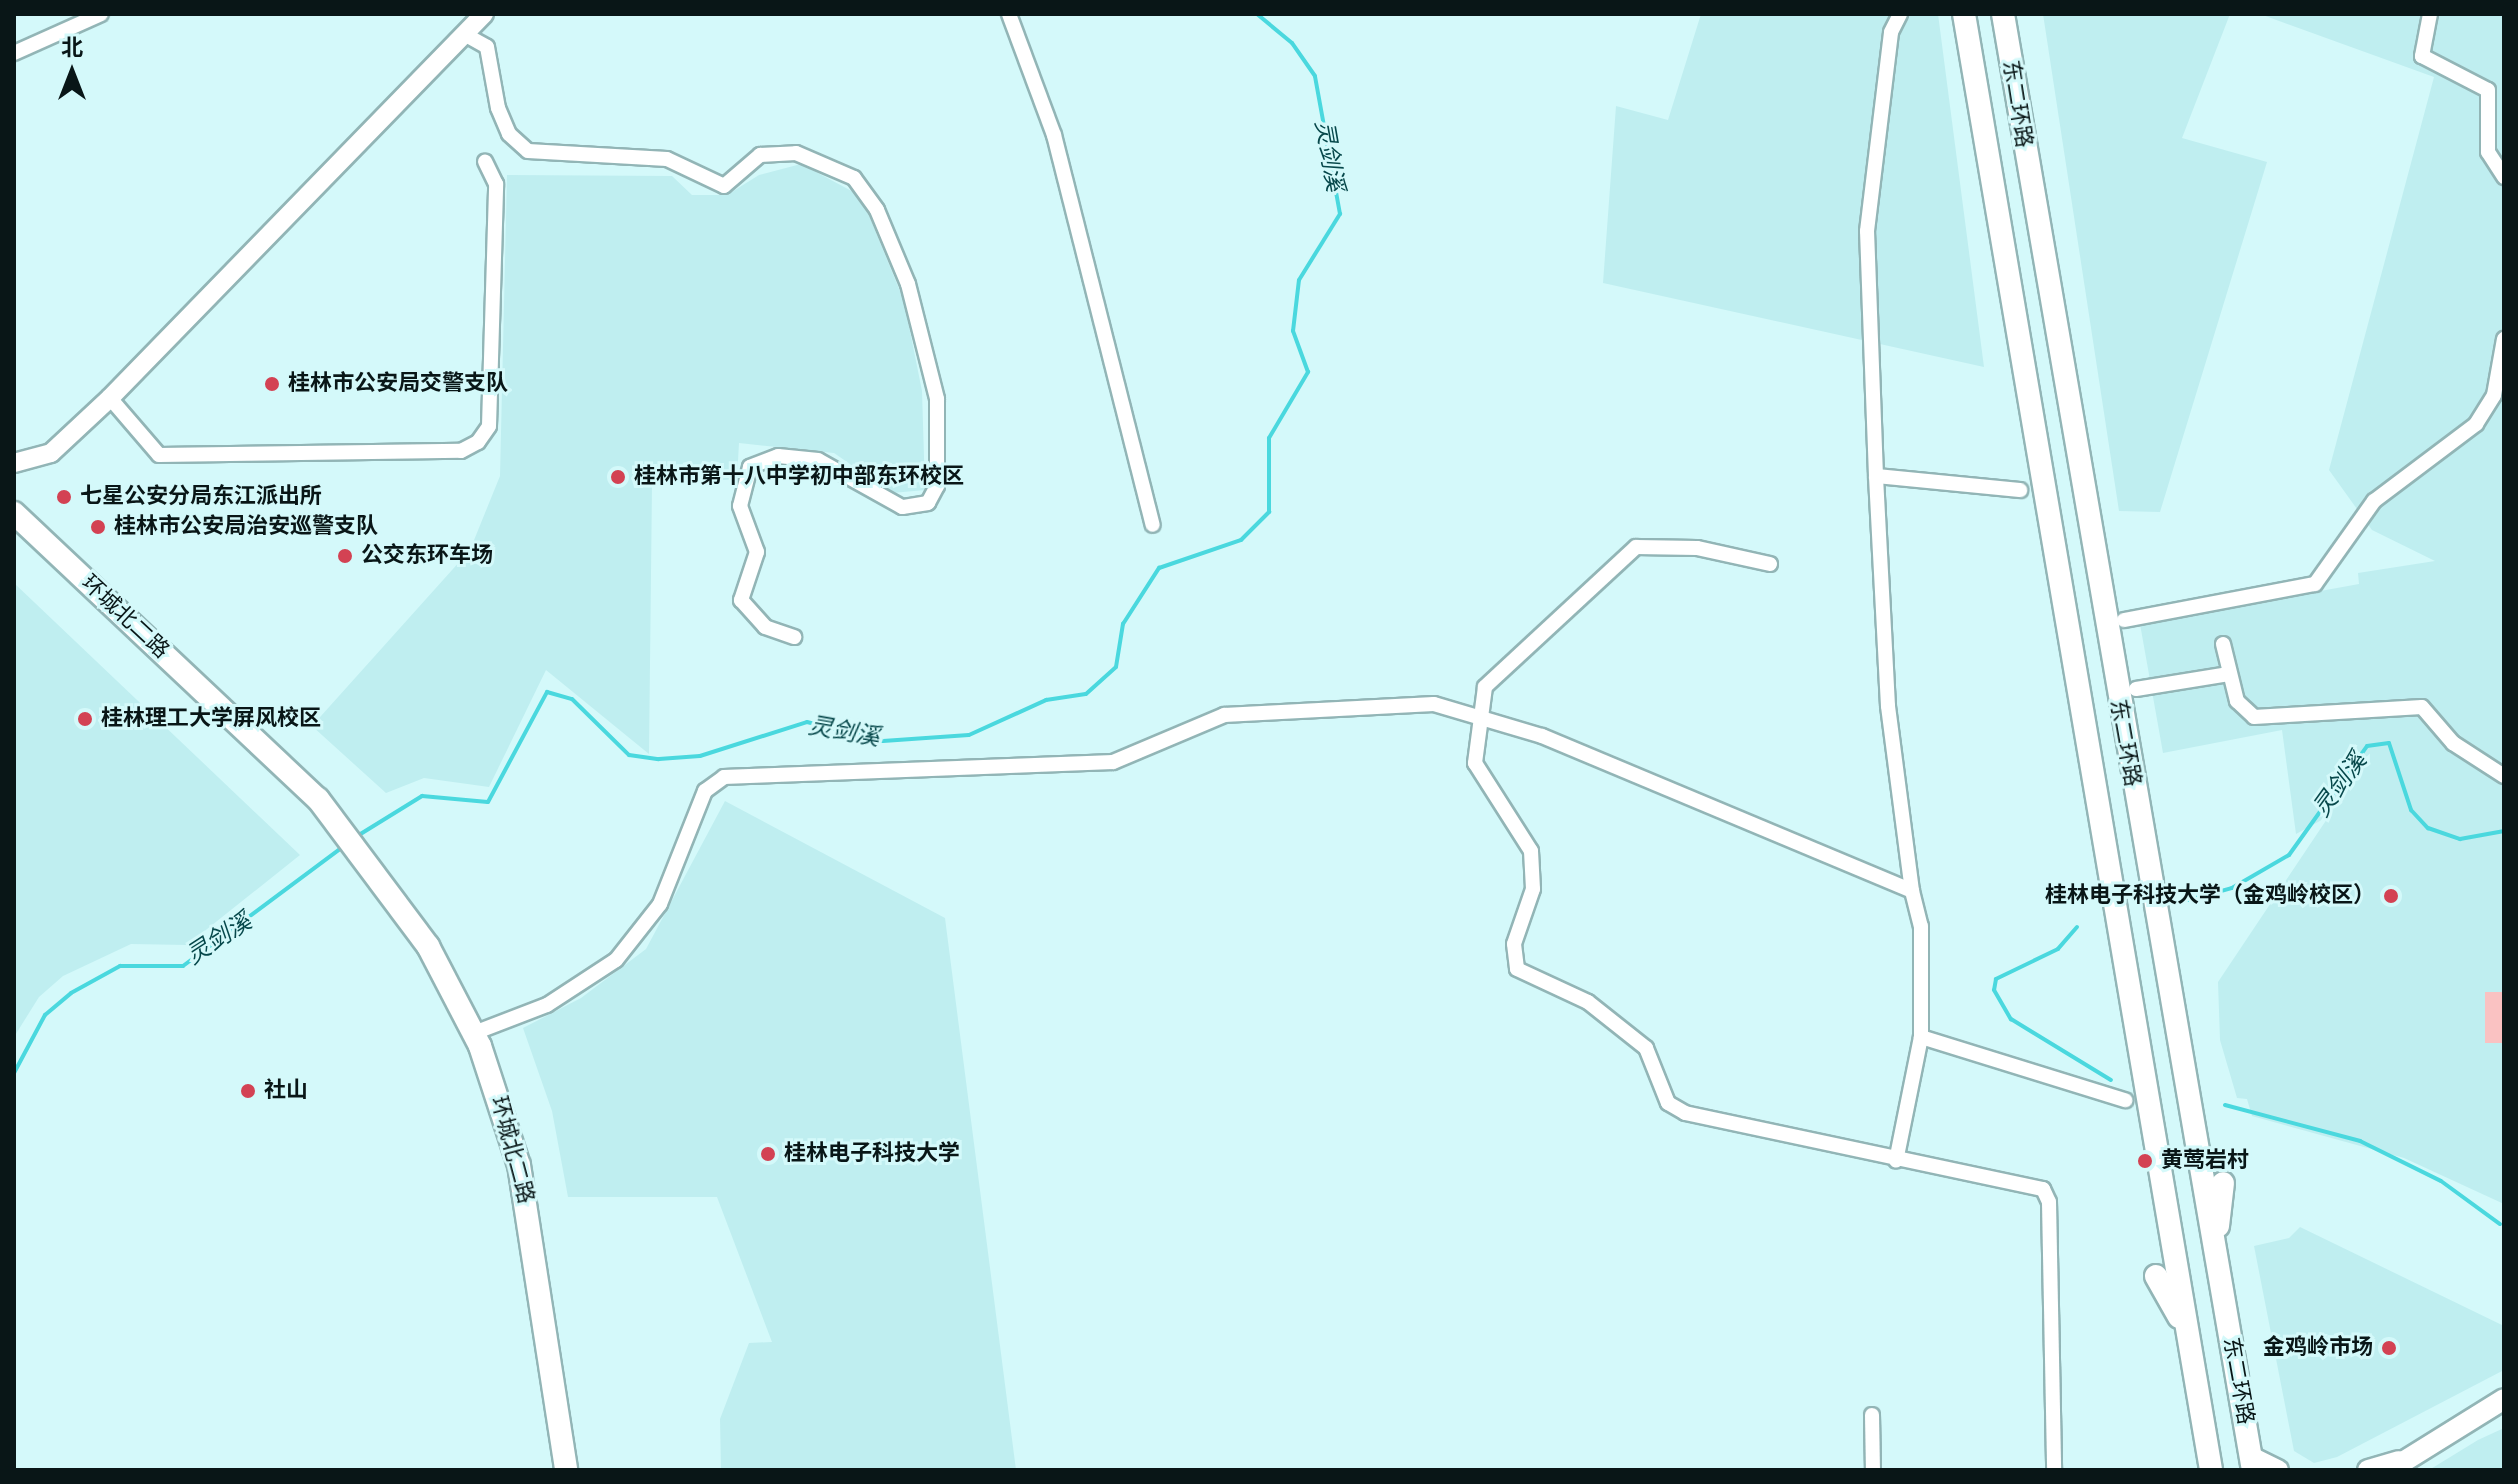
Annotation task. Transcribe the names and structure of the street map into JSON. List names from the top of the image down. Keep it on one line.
{"streets":{"main road":["东二环路","环城北二路"]},"water":["灵剑溪"],"places":["桂林市公安局交警支队","桂林市第十八中学初中部东环校区","七星公安分局东江派出所","桂林市公安局治安巡警支队","公交东环车场","桂林理工大学屏风校区","桂林电子科技大学（金鸡岭校区）","社山","桂林电子科技大学","黄莺岩村","金鸡岭市场"],"north":"top"}
